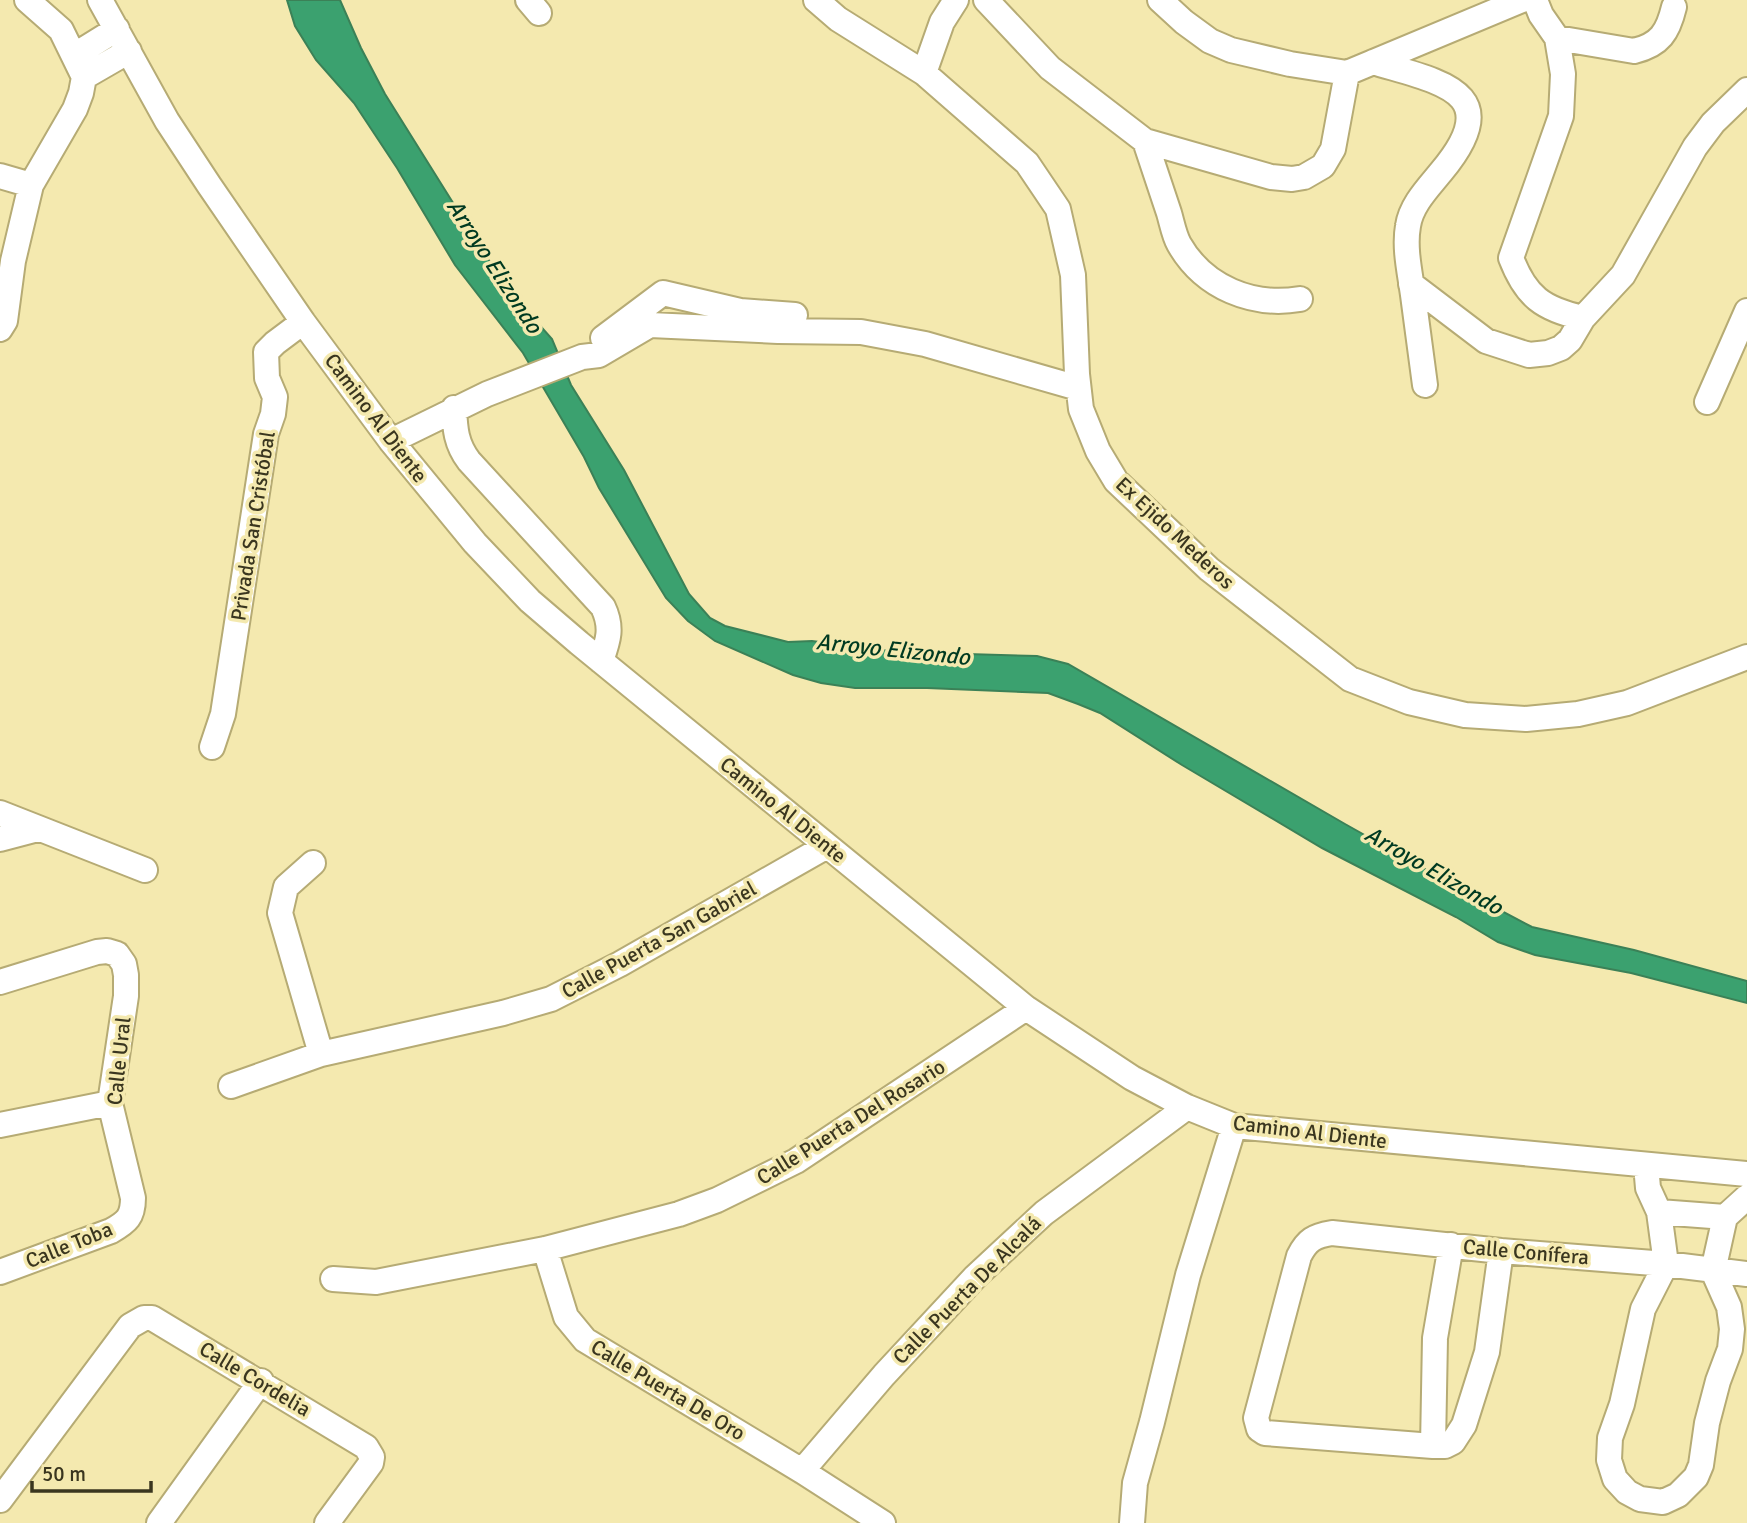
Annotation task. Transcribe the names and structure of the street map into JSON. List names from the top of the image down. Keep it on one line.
{"streets":{"street":["Camino Al Diente","Privada San Cristóbal","Ex Ejido Mederos","Calle Puerta San Gabriel","Calle Ural","Calle Puerta Del Rosario","Calle Toba","Calle Conífera","Calle Puerta De Alcalá","Calle Cordelia","Calle Puerta De Oro"]},"crossings":[["Camino Al Diente","Privada San Cristóbal"],["Camino Al Diente","Calle Puerta San Gabriel"],["Camino Al Diente","Calle Puerta Del Rosario"],["Camino Al Diente","Calle Puerta De Alcalá"],["Calle Ural","Calle Toba"],["Calle Puerta Del Rosario","Calle Puerta De Oro"],["Calle Puerta De Alcalá","Calle Puerta De Oro"]],"water":["Arroyo Elizondo"],"scale_bar":"50 m"}
